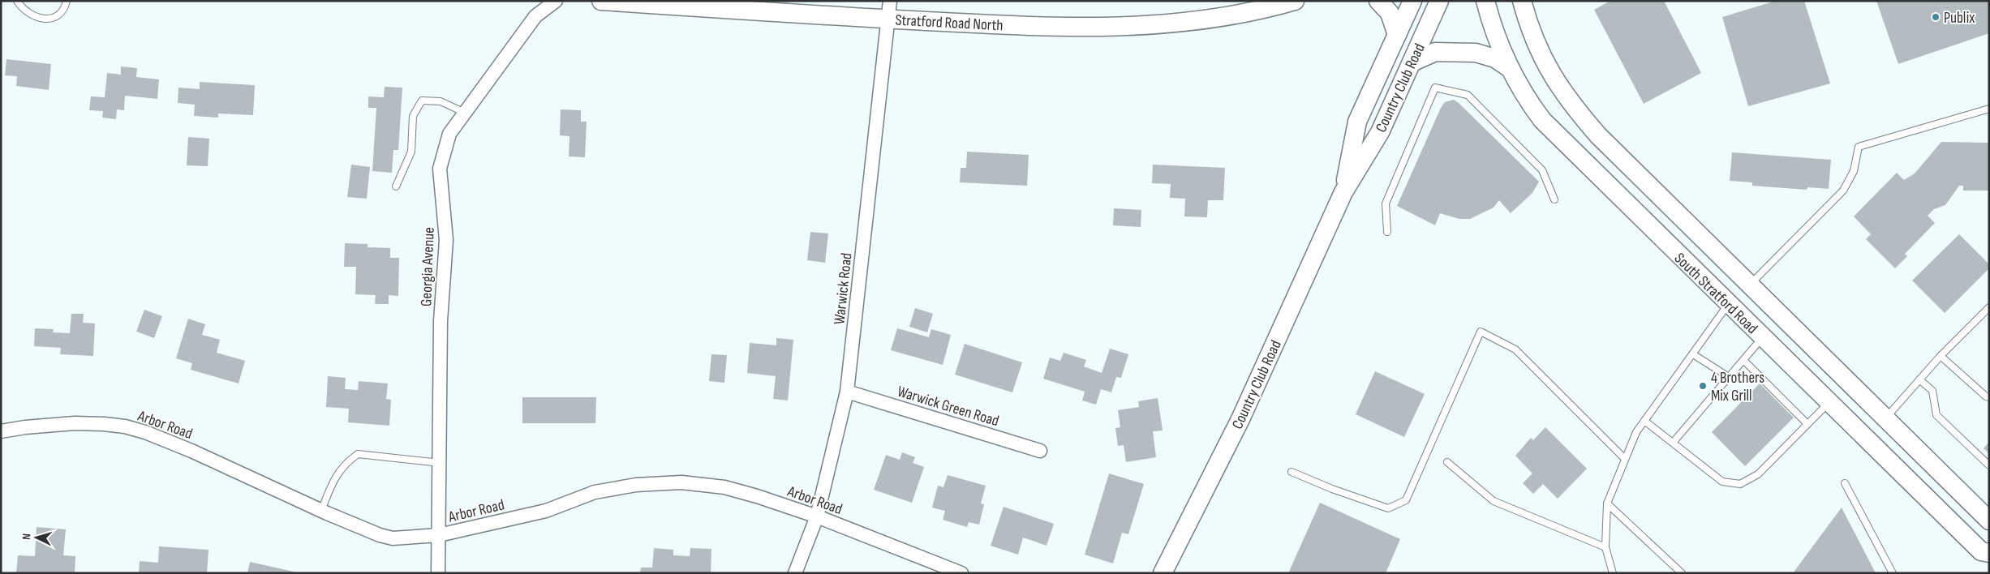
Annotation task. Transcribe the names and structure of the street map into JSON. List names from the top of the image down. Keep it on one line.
{"streets":{"main road":["Stratford Road North","Country Club Road","South Stratford Road"],"street":["Georgia Avenue","Warwick Road","Warwick Green Road","Arbor Road"]},"crossings":[["Stratford Road North","Warwick Road"],["Georgia Avenue","Arbor Road"],["Warwick Road","Warwick Green Road"],["Warwick Road","Arbor Road"]],"places":["Publix","4 Brothers Mix Grill"],"north":"left"}
